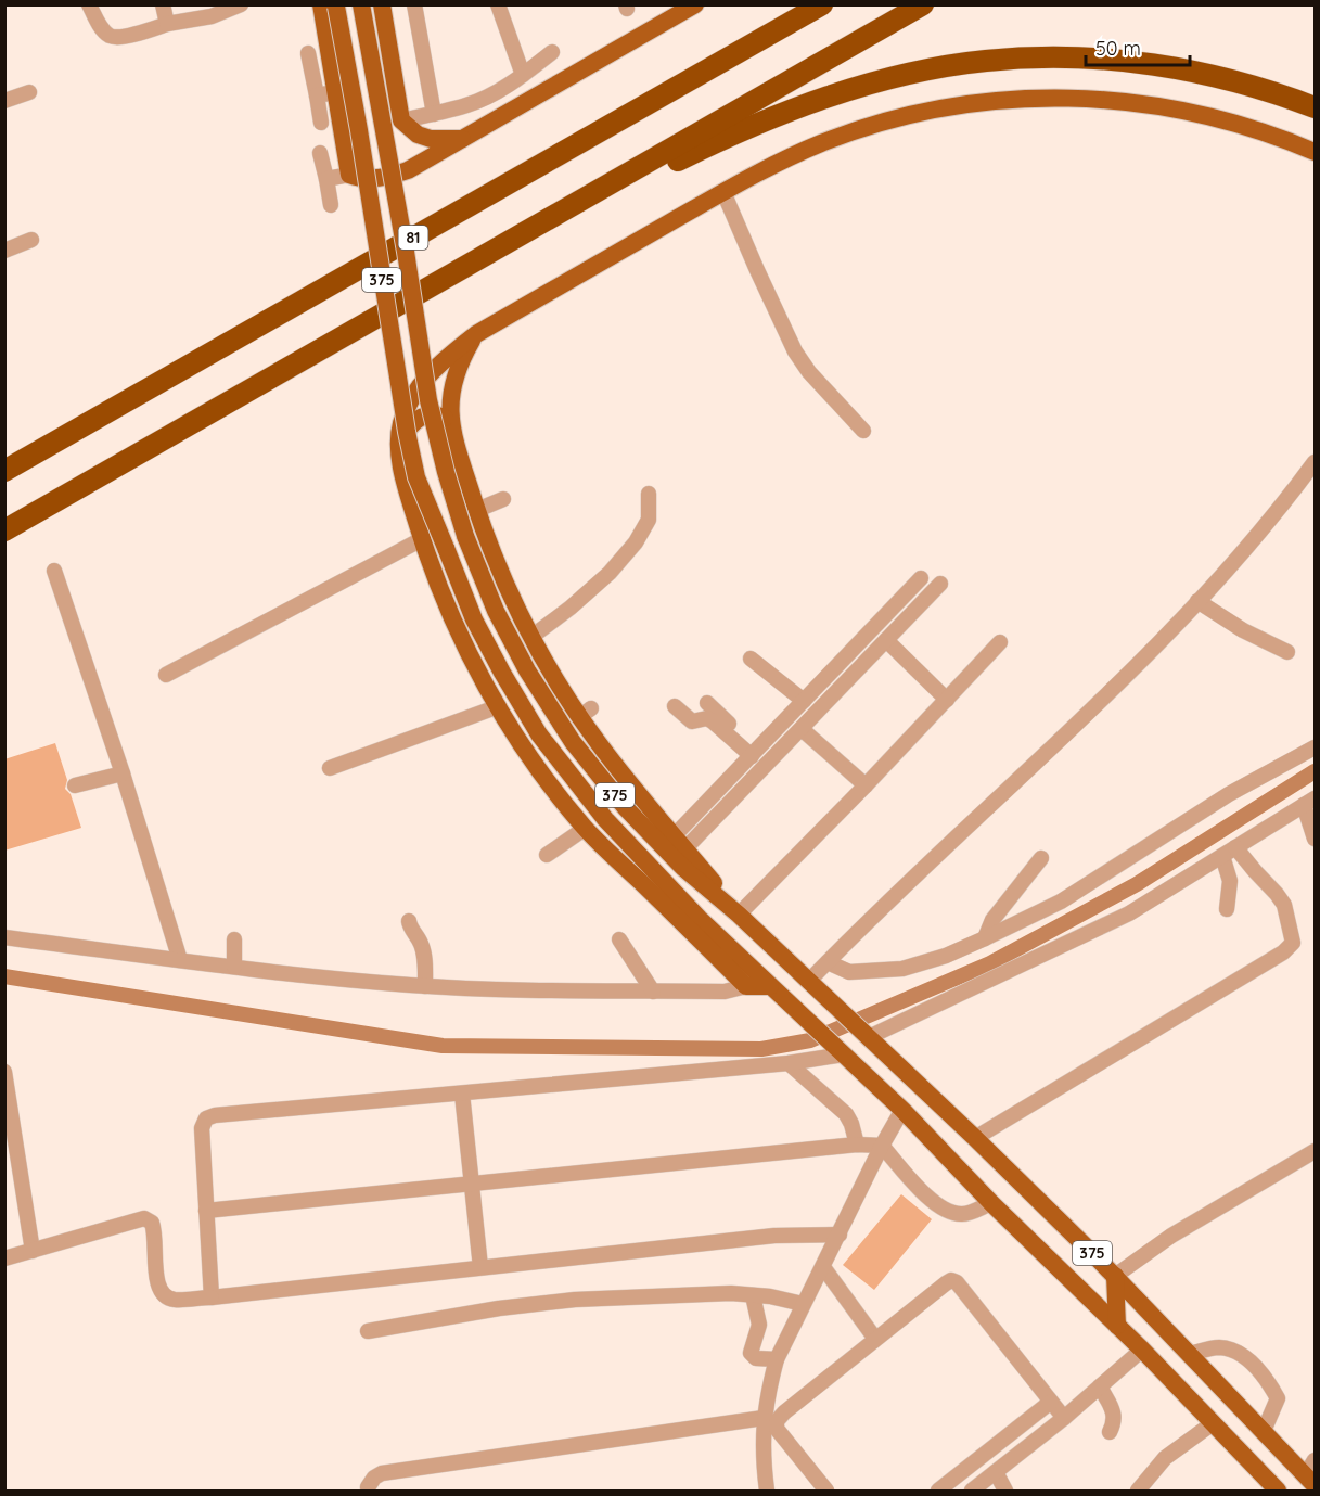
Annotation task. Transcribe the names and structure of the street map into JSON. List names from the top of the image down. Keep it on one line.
{"streets":{"highway":["81"],"main road":["375"]},"scale_bar":"50 m"}
